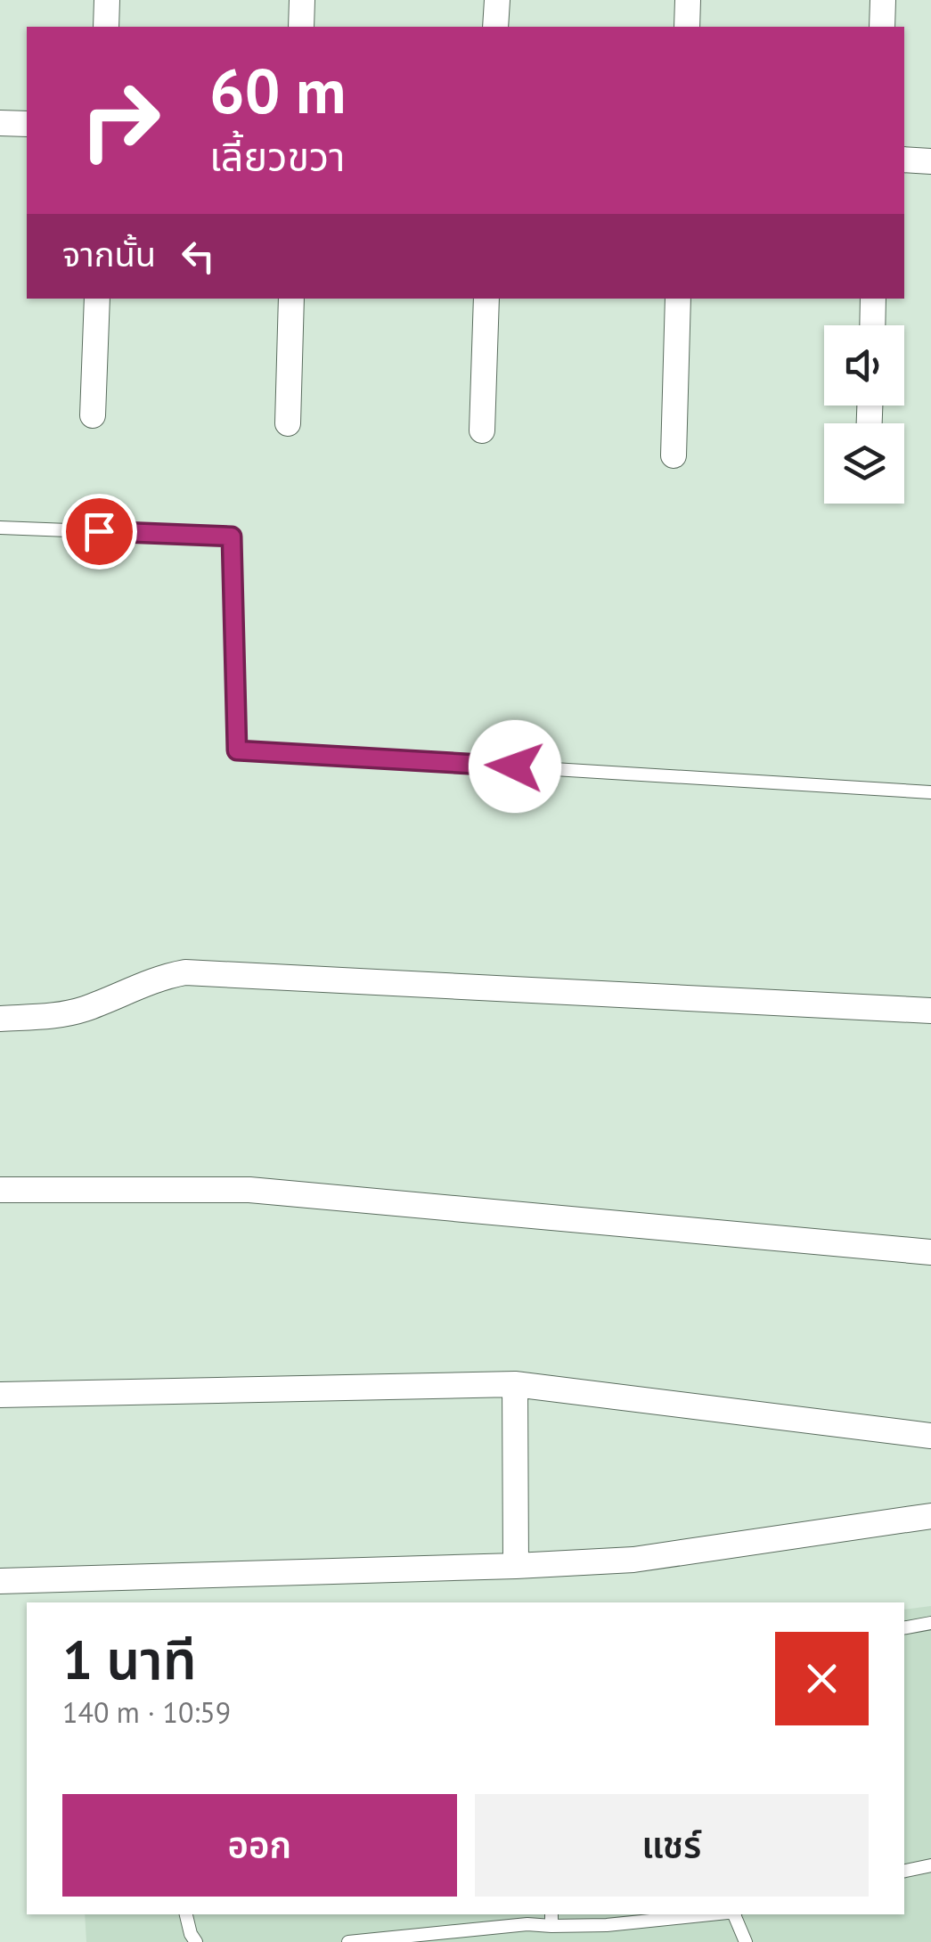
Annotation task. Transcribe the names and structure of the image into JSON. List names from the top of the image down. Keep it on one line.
{"page":{"turn":["60 m","เลี้ยวขวา"],"then":"จากนั้น","heading":["1 นาที","140 m · 10:59"],"buttons":["ออก","แชร์"]}}
